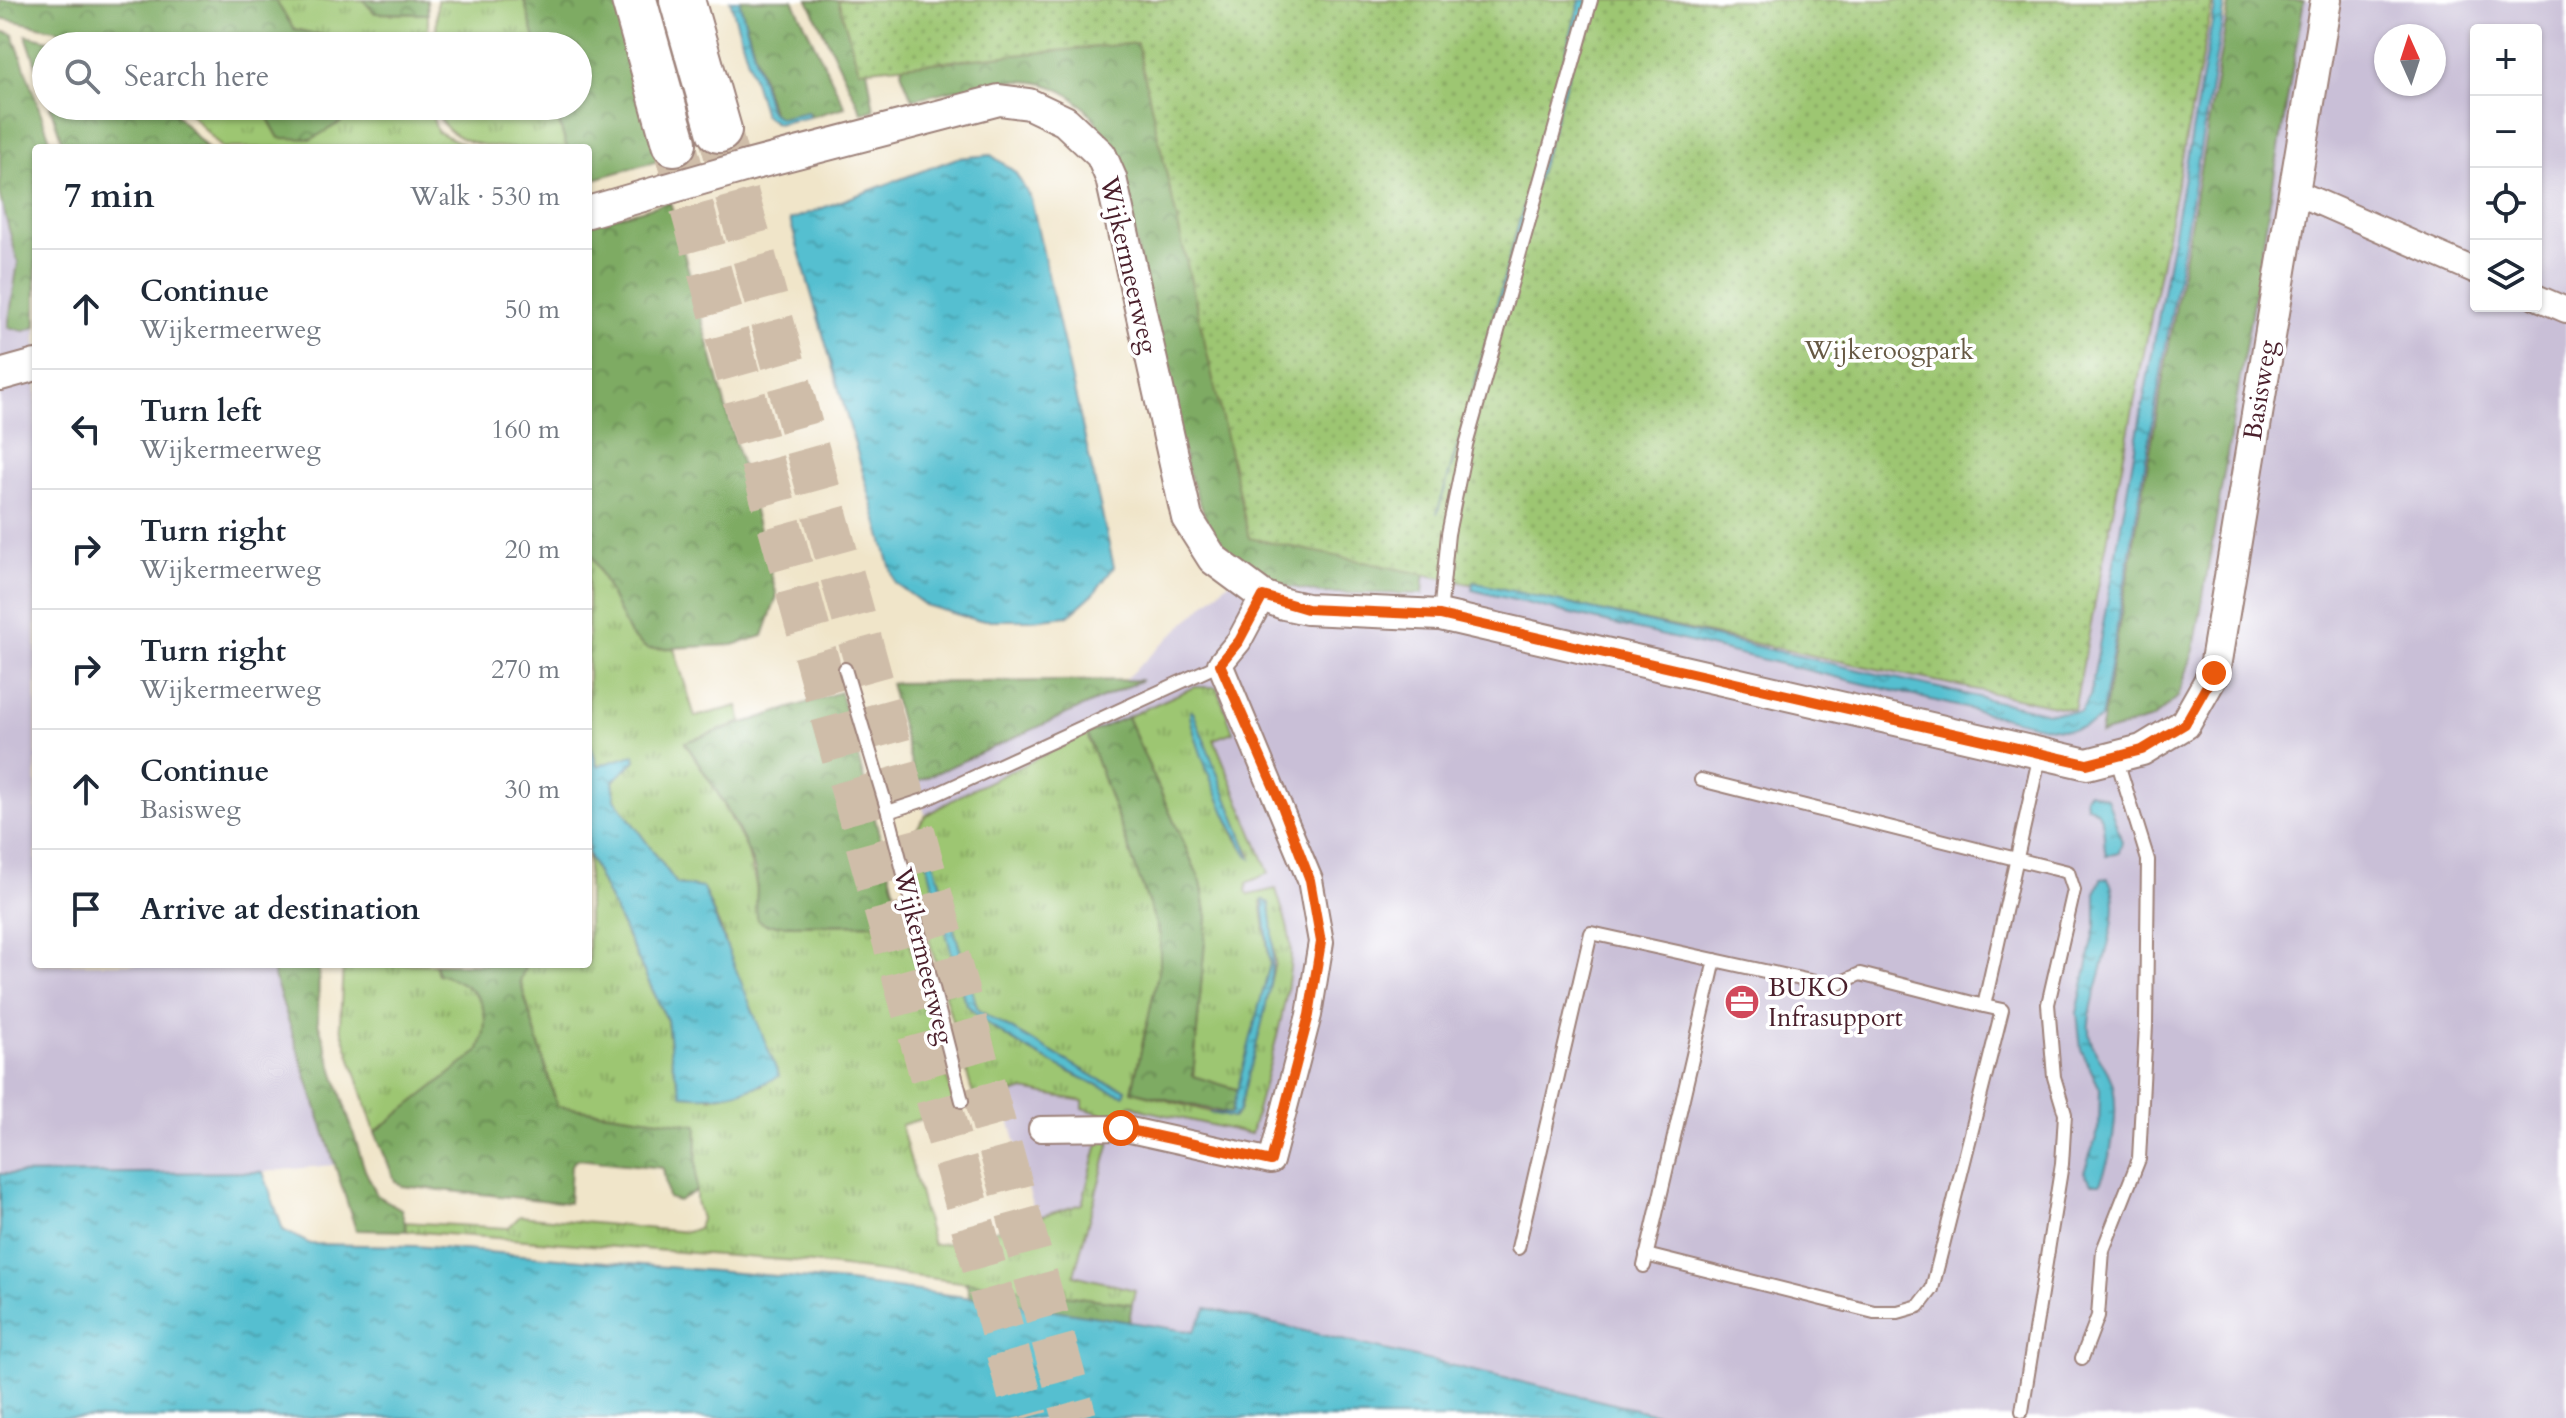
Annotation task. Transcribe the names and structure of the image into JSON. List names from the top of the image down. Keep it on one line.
{"streets":{"street":["Wijkermeerweg","Basisweg"]},"crossings":[["Wijkermeerweg","Basisweg"]],"parks":["Wijkeroogpark"],"places":{"office":["BUKO Infrasupport"]},"north":"top","page":{"map_buttons":["+","−"],"search":"Search here","heading":["7 min","Walk · 530 m"],"list":[["Continue","Wijkermeerweg","50 m"],["Turn left","Wijkermeerweg","160 m"],["Turn right","Wijkermeerweg","20 m"],["Turn right","Wijkermeerweg","270 m"],["Continue","Basisweg","30 m"],"Arrive at destination"]}}
